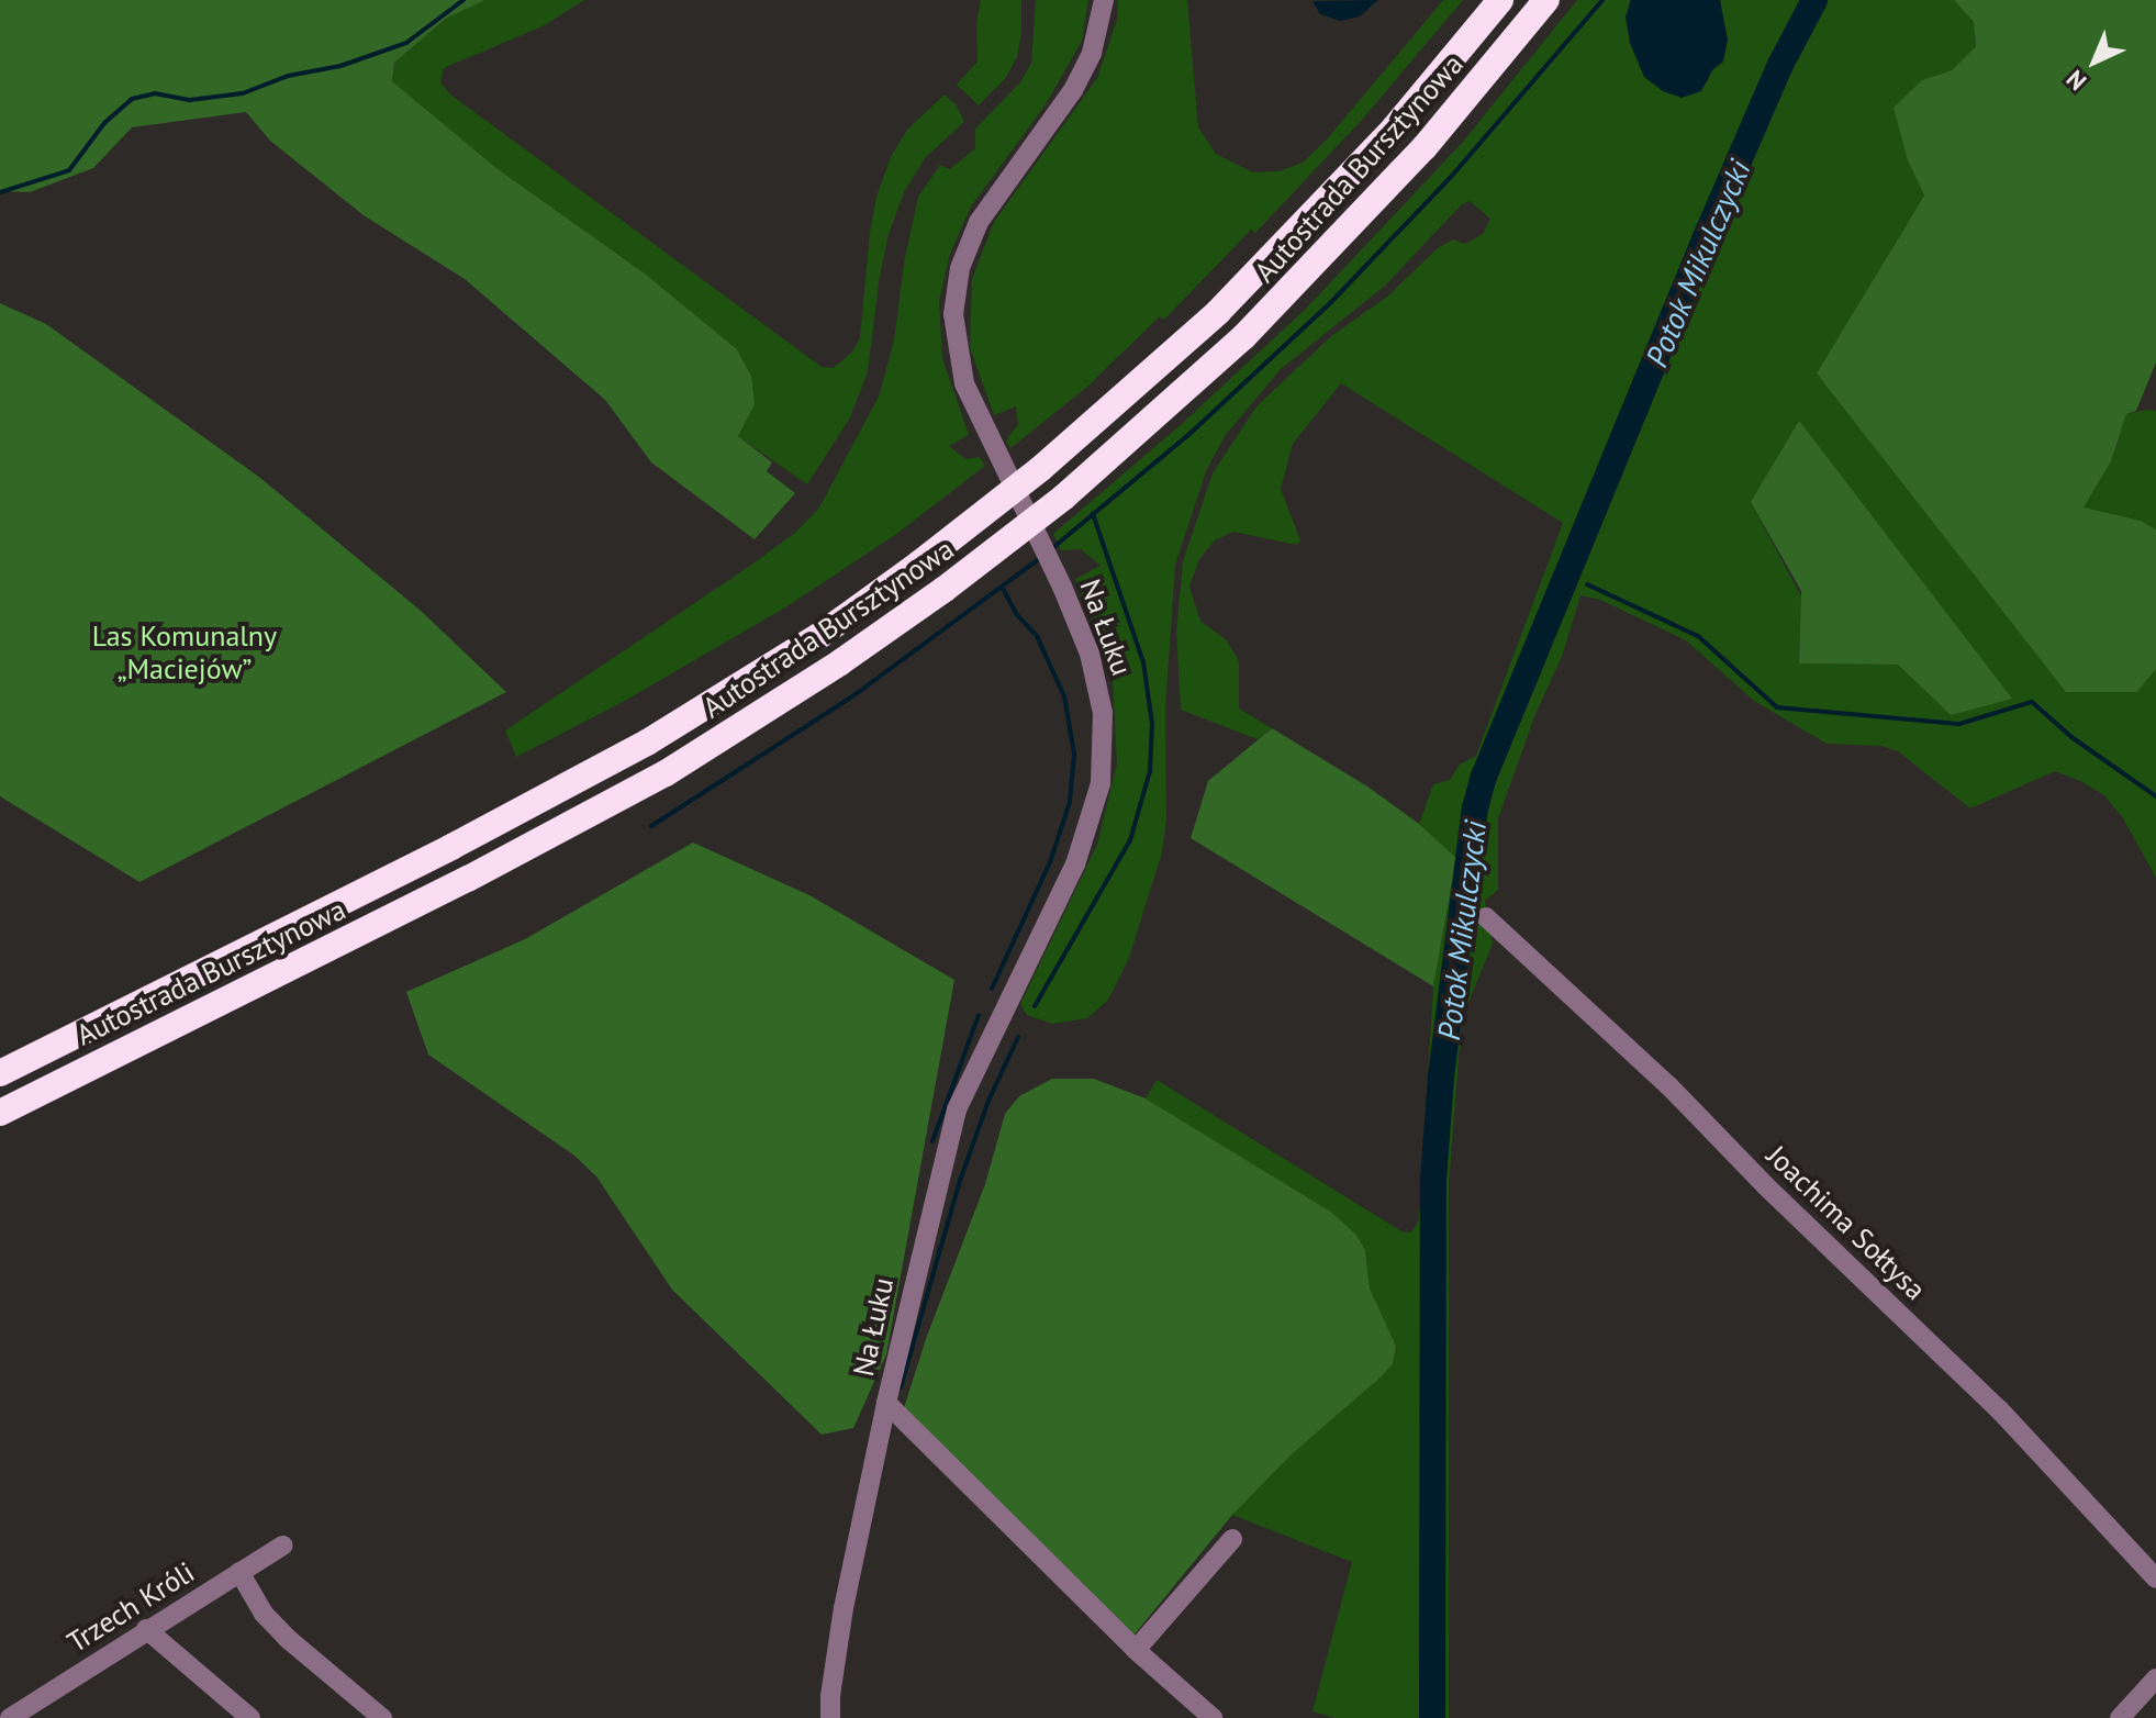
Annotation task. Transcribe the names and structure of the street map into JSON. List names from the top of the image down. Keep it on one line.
{"streets":{"highway":["Autostrada Bursztynowa"],"street":["Na Łuku","Joachima Sołtysa","Trzech Króli"]},"water":["Potok Mikulczycki"],"parks":["Las Komunalny „Maciejów”"],"north":"bottom left"}
